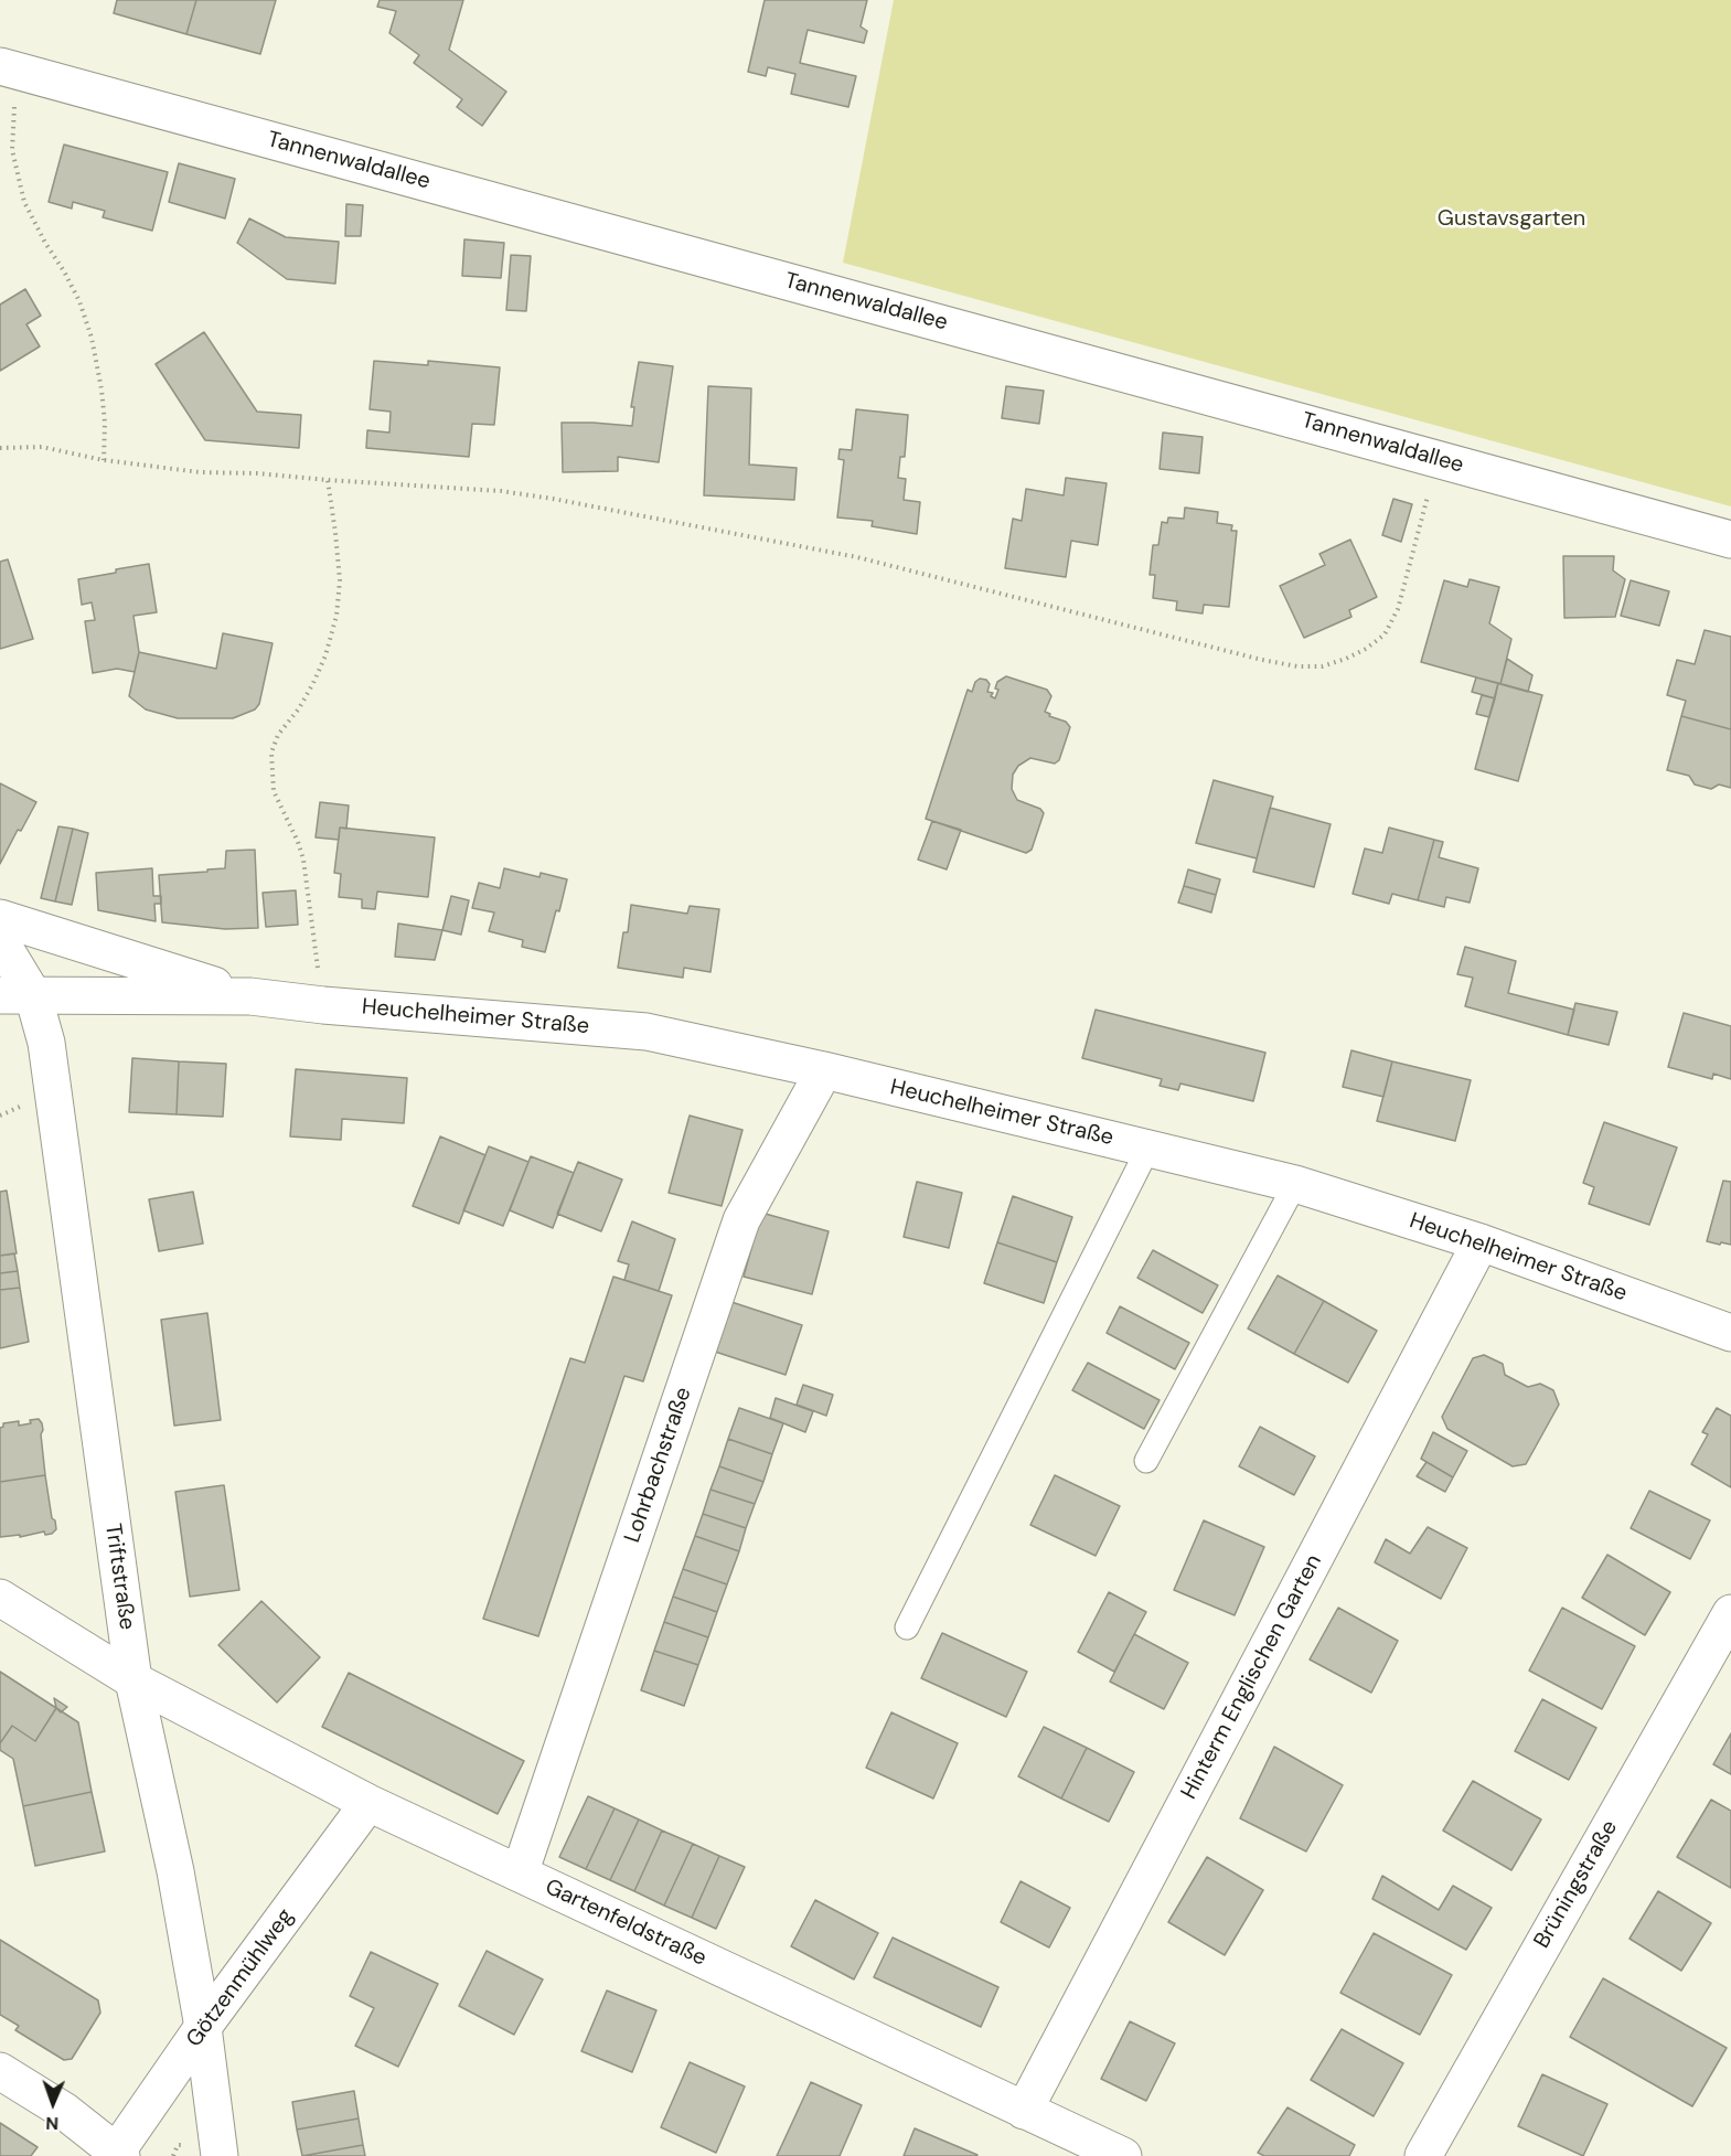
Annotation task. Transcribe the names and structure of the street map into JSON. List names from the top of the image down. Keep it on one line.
{"streets":{"street":["Tannenwaldallee","Heuchelheimer Straße","Lohrbachstraße","Triftstraße","Hinterm Englischen Garten","Brüningstraße","Gartenfeldstraße","Götzenmühlweg"]},"crossings":[["Heuchelheimer Straße","Lohrbachstraße"],["Heuchelheimer Straße","Triftstraße"],["Heuchelheimer Straße","Hinterm Englischen Garten"],["Lohrbachstraße","Gartenfeldstraße"],["Triftstraße","Gartenfeldstraße"],["Triftstraße","Götzenmühlweg"],["Hinterm Englischen Garten","Gartenfeldstraße"],["Gartenfeldstraße","Götzenmühlweg"]],"parks":["Gustavsgarten"],"north":"bottom"}
